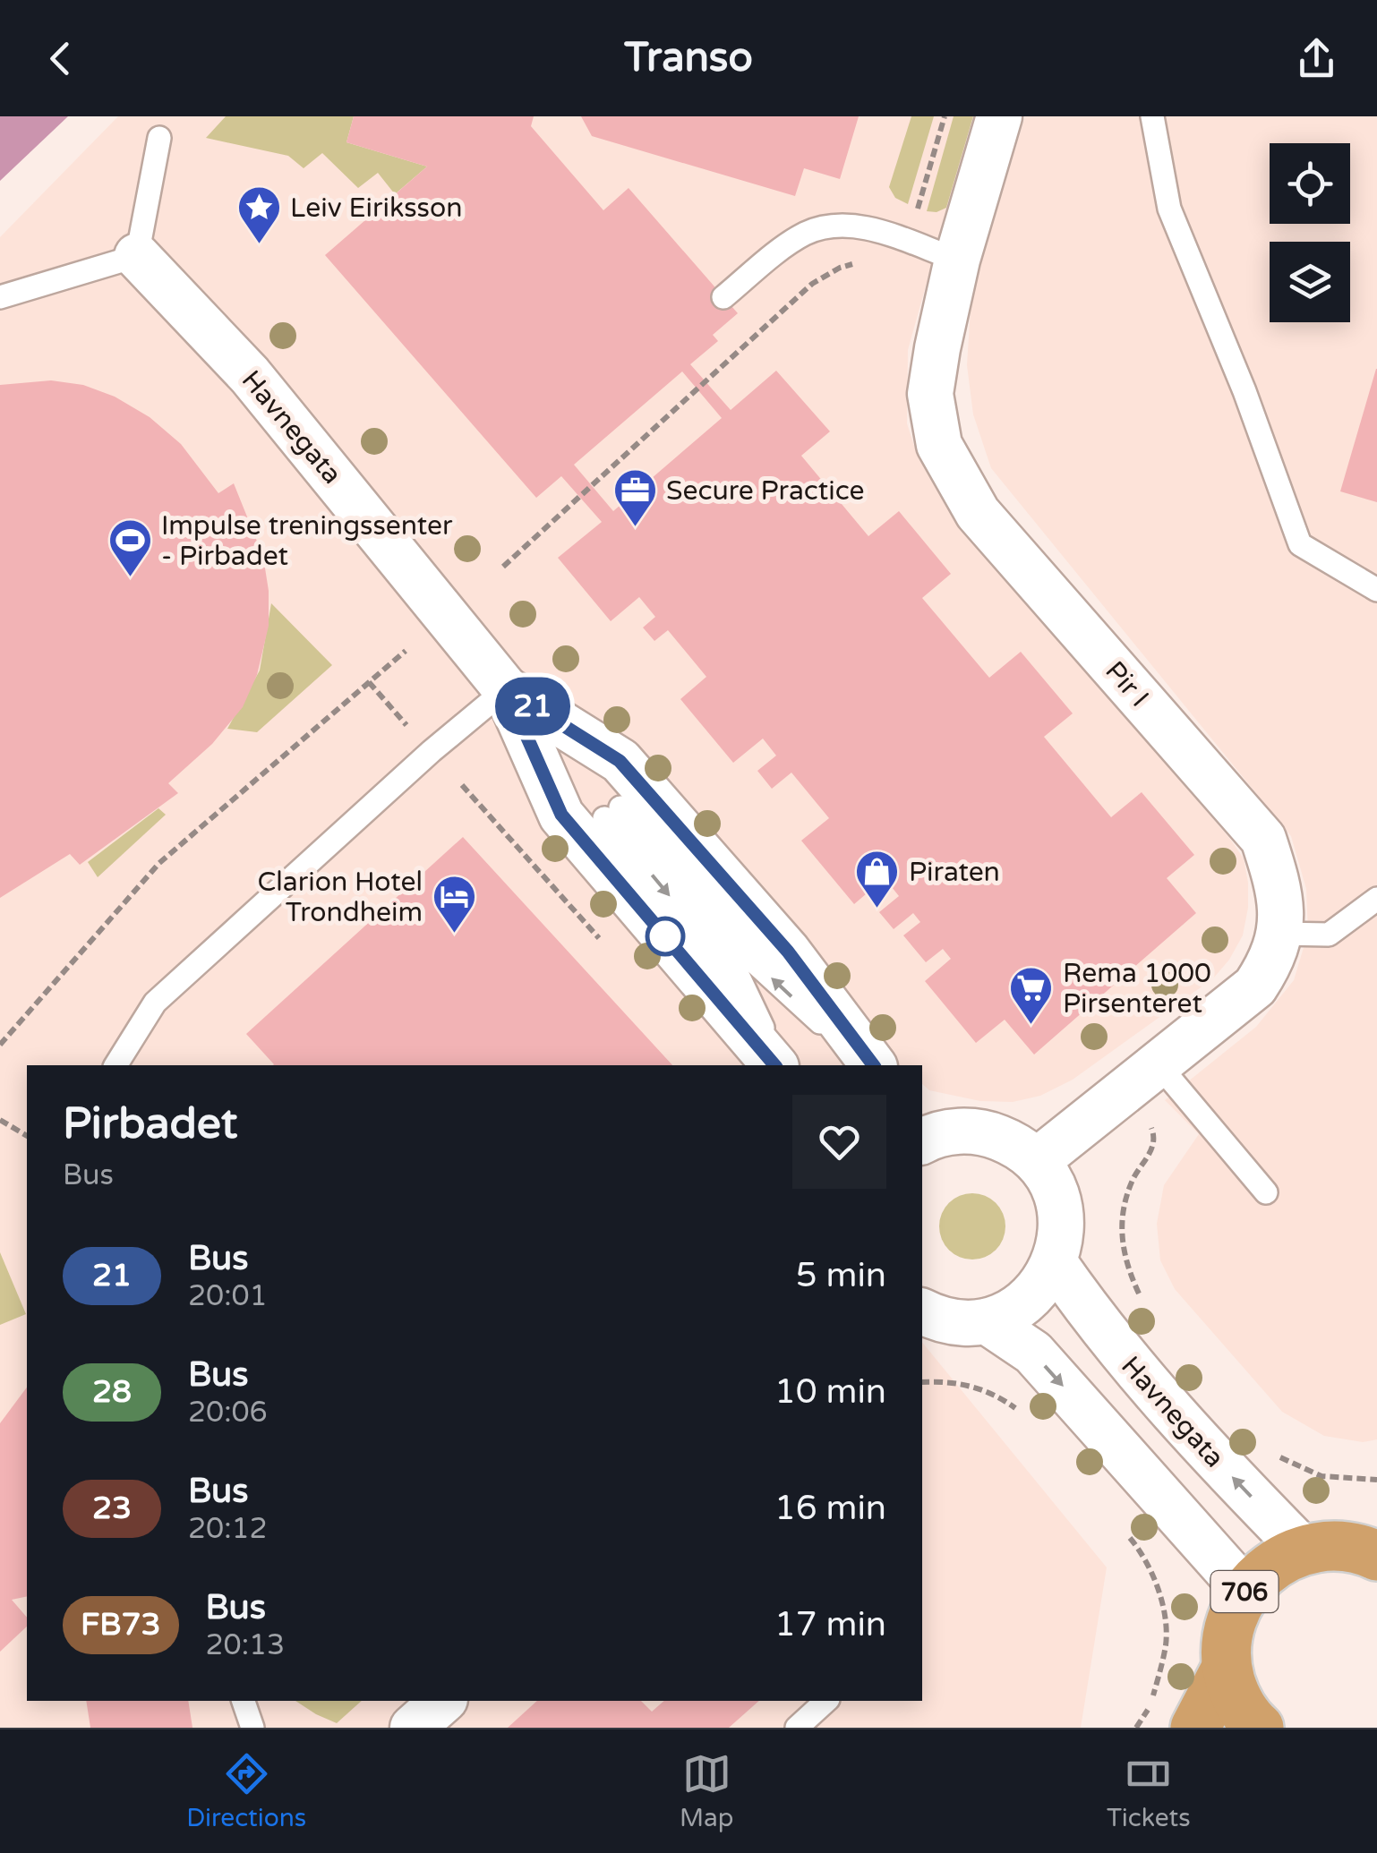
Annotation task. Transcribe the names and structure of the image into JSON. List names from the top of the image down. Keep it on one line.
{"streets":{"highway":["706"],"street":["Havnegata","Pir I"]},"crossings":[["Havnegata","706"]],"places":{"place":["Leiv Eiriksson"],"office":["Secure Practice"],"sports":["Impulse treningssenter - Pirbadet"],"shop":["Piraten"],"hotel":["Clarion Hotel Trondheim"],"supermarket":["Rema 1000 Pirsenteret"]},"lines":["bus line 21"],"page":{"header":"Transo","on_map":"21","heading":["Pirbadet","Bus"],"list":[{"mark":"21","name":"Bus","note":"20:01","value":"5 min"},{"mark":"28","name":"Bus","note":"20:06","value":"10 min"},{"mark":"23","name":"Bus","note":"20:12","value":"16 min"},{"mark":"FB73","name":"Bus","note":"20:13","value":"17 min"}],"tabs":["Directions","Map","Tickets"]}}
